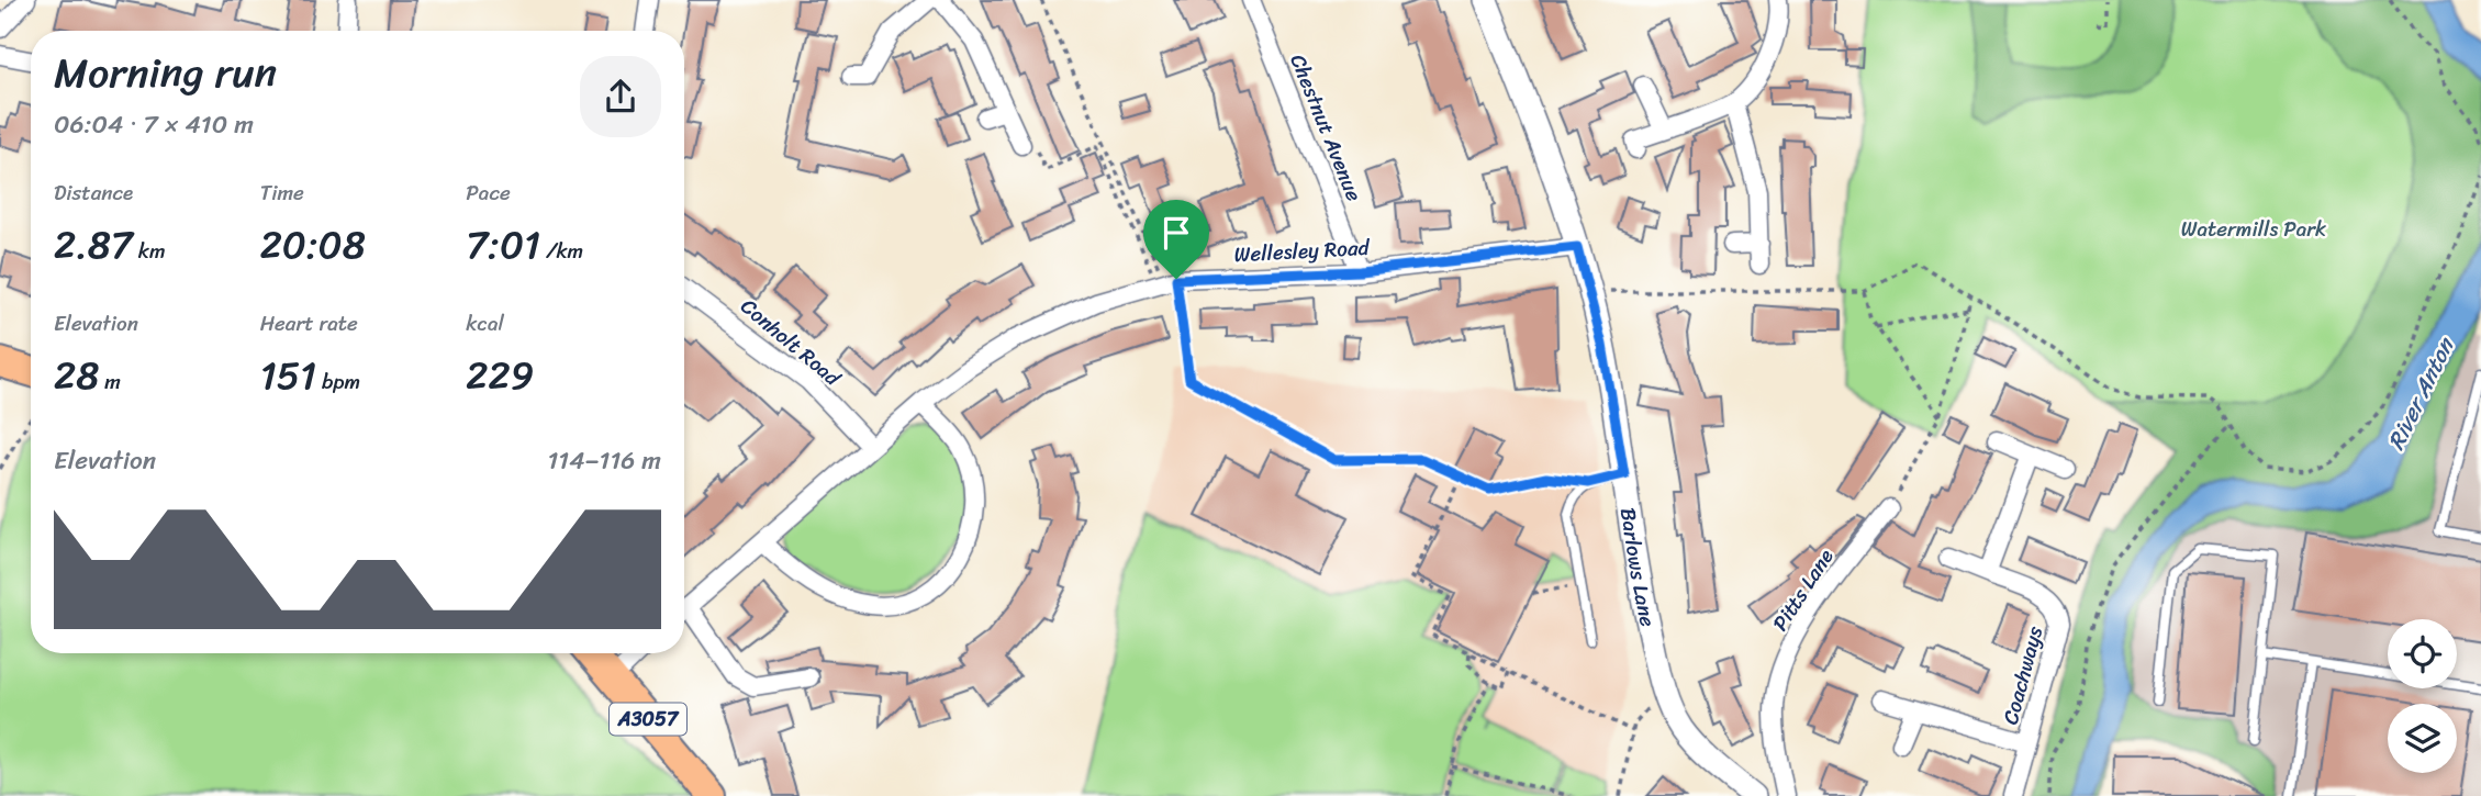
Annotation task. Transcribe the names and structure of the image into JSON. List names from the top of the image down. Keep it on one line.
{"streets":{"main road":["A3057"],"street":["Chestnut Avenue","Wellesley Road","Conholt Road","Barlows Lane","Pitts Lane","Coachways"]},"crossings":[["Chestnut Avenue","Wellesley Road"],["Wellesley Road","Conholt Road"],["Wellesley Road","Barlows Lane"]],"water":["River Anton"],"parks":["Watermills Park"],"page":{"heading":["Morning run","06:04 · 7 × 410 m"],"stats":[["Distance","2.87 km"],["Time","20:08"],["Pace","7:01 /km"],["Elevation","28 m"],["Heart rate","151 bpm"],["kcal","229"]],"chart":["Elevation","114–116 m"]}}
